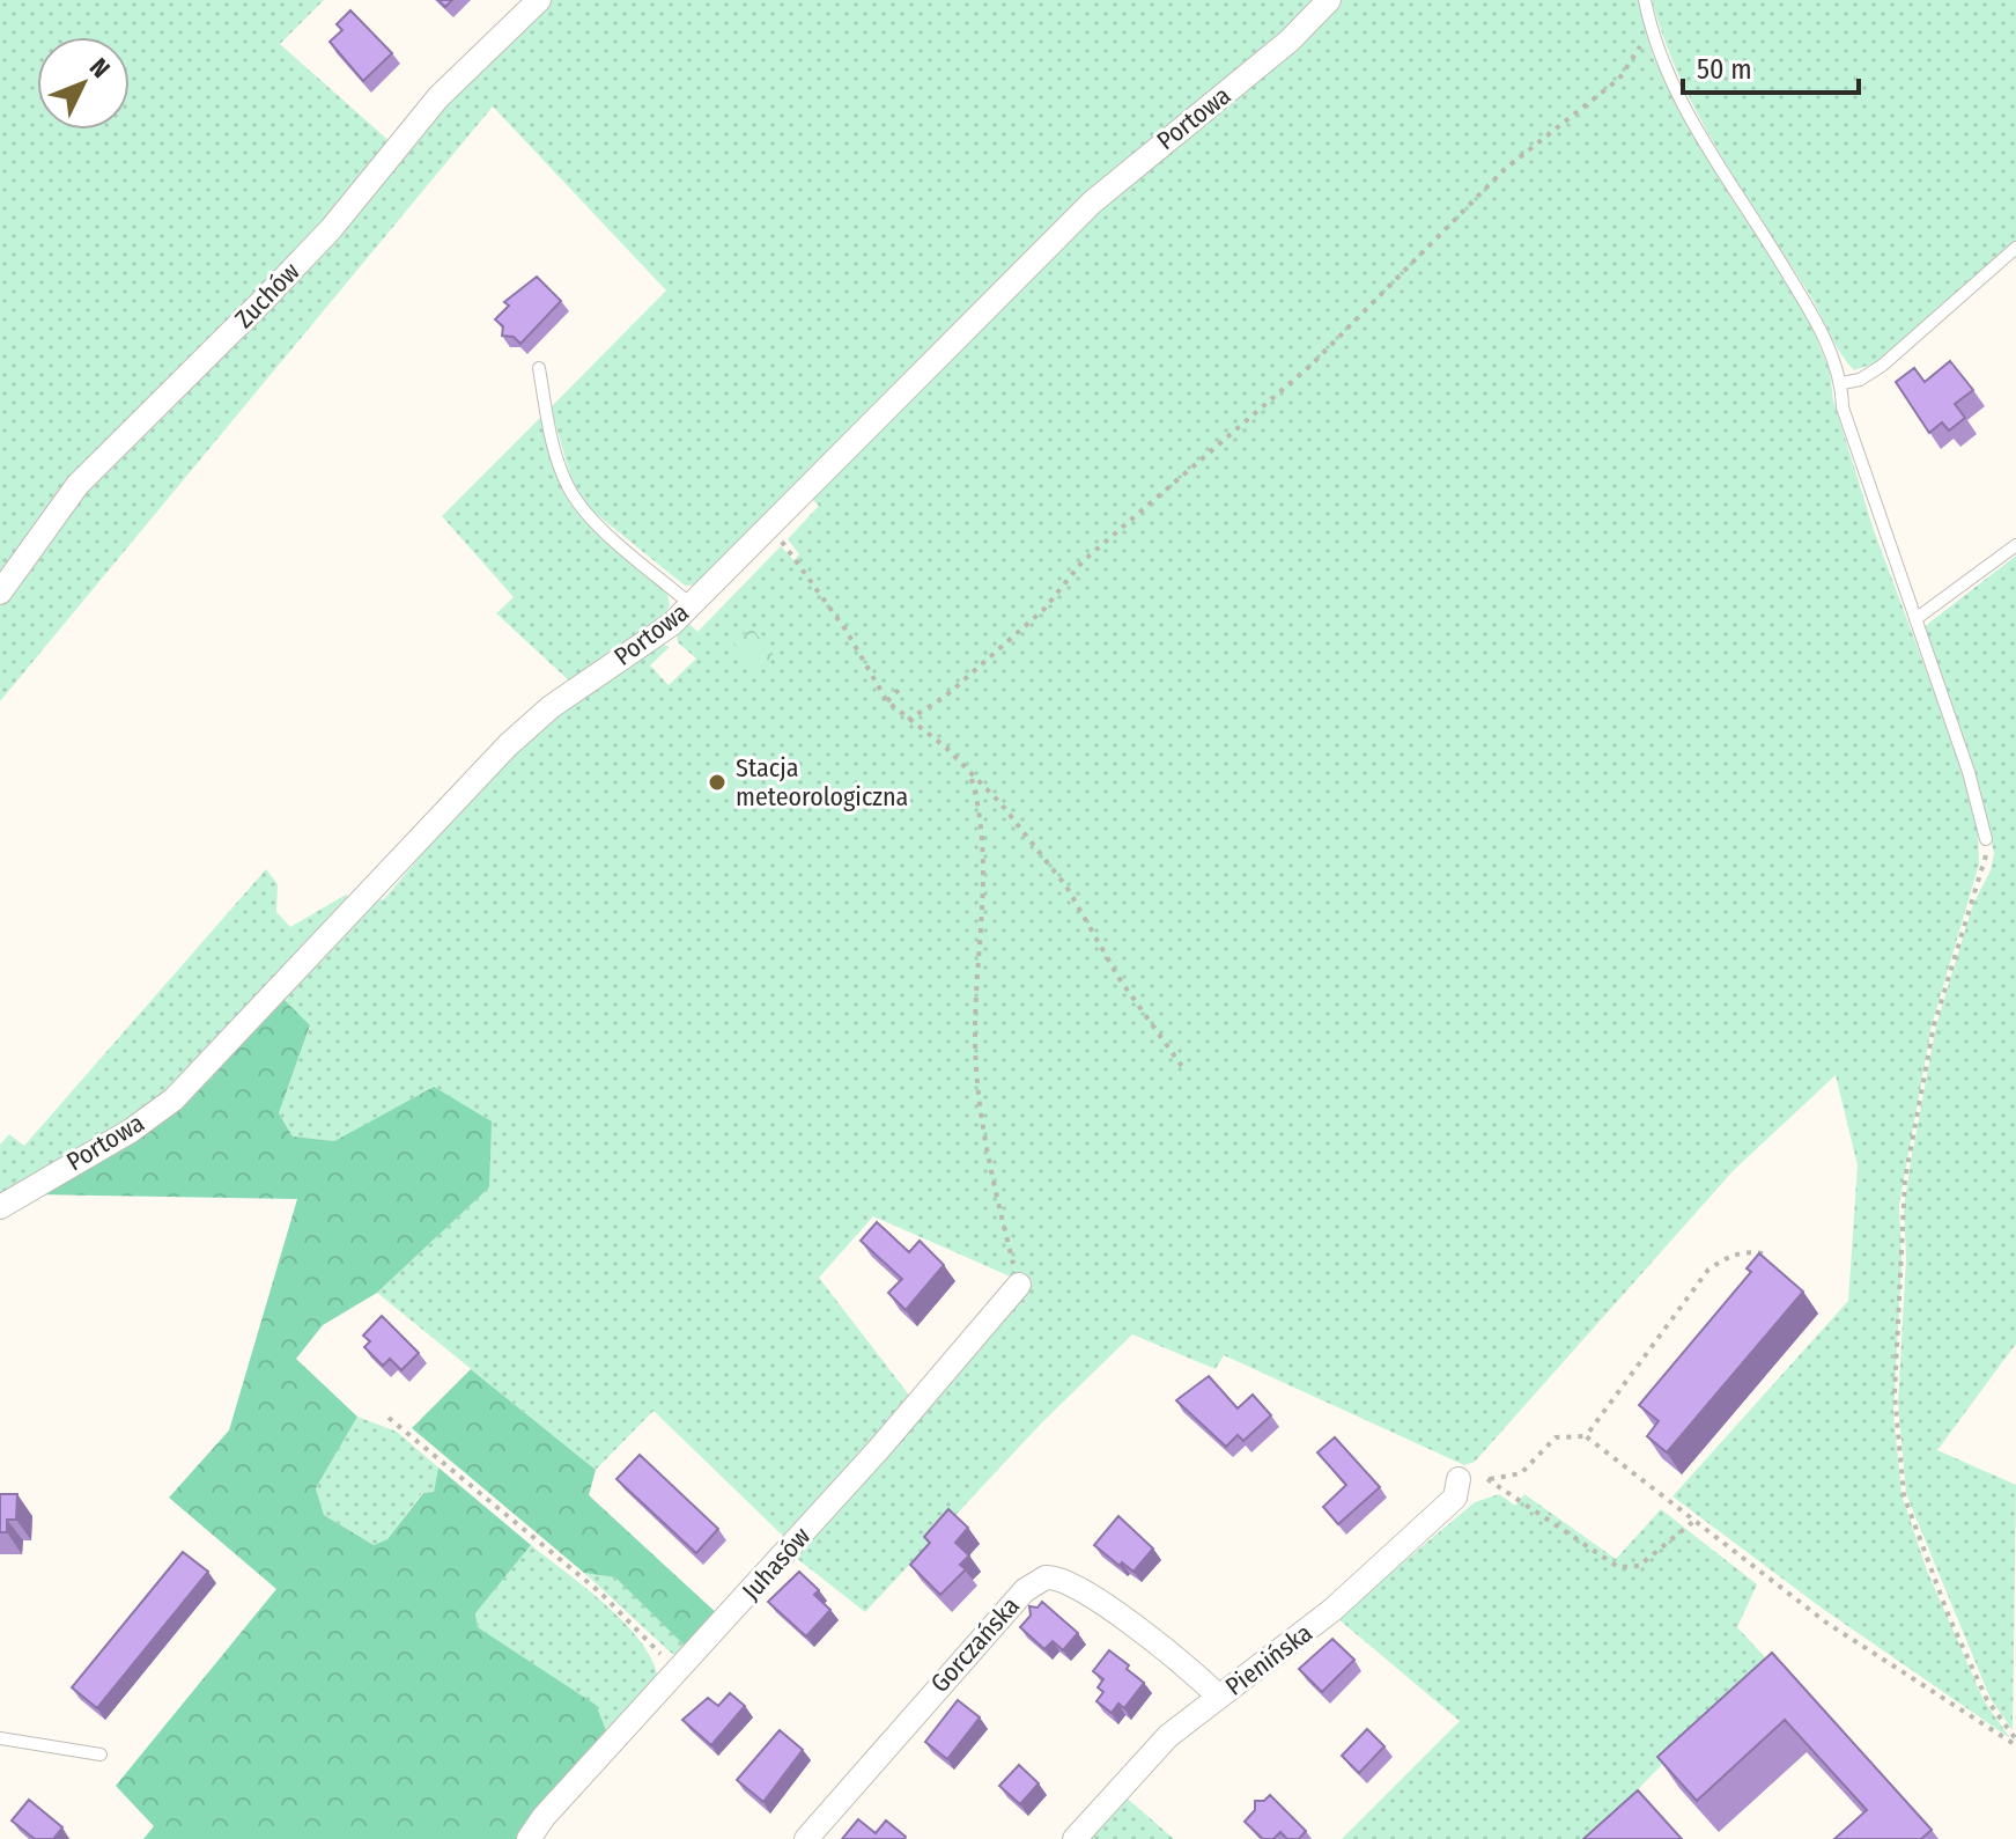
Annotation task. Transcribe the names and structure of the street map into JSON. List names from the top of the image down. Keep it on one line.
{"streets":{"street":["Portowa","Zuchów","Juhasów","Gorczańska","Pienińska"]},"crossings":[["Gorczańska","Pienińska"]],"places":["Stacja meteorologiczna"],"scale_bar":"50 m","north":"top right"}
